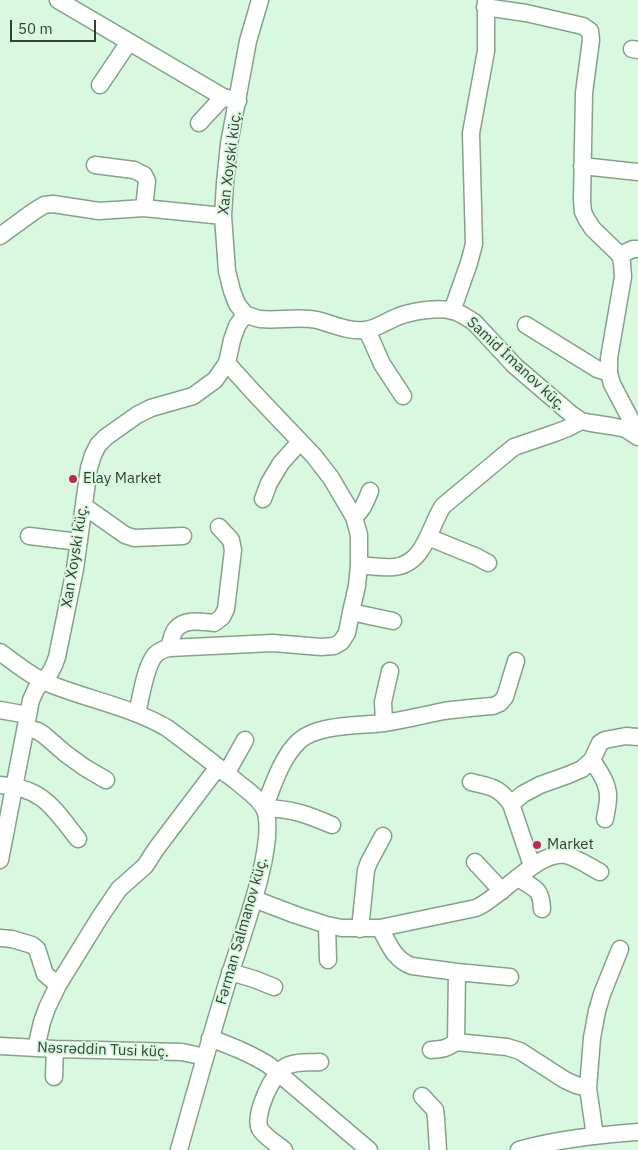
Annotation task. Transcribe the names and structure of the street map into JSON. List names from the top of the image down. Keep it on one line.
{"streets":{"street":["Xan Xoyski küç.","Samid İmanov küç.","Fərman Salmanov küç.","Nəsrəddin Tusi küç."]},"crossings":[["Fərman Salmanov küç.","Nəsrəddin Tusi küç."]],"places":["Elay Market","Market"],"scale_bar":"50 m"}
